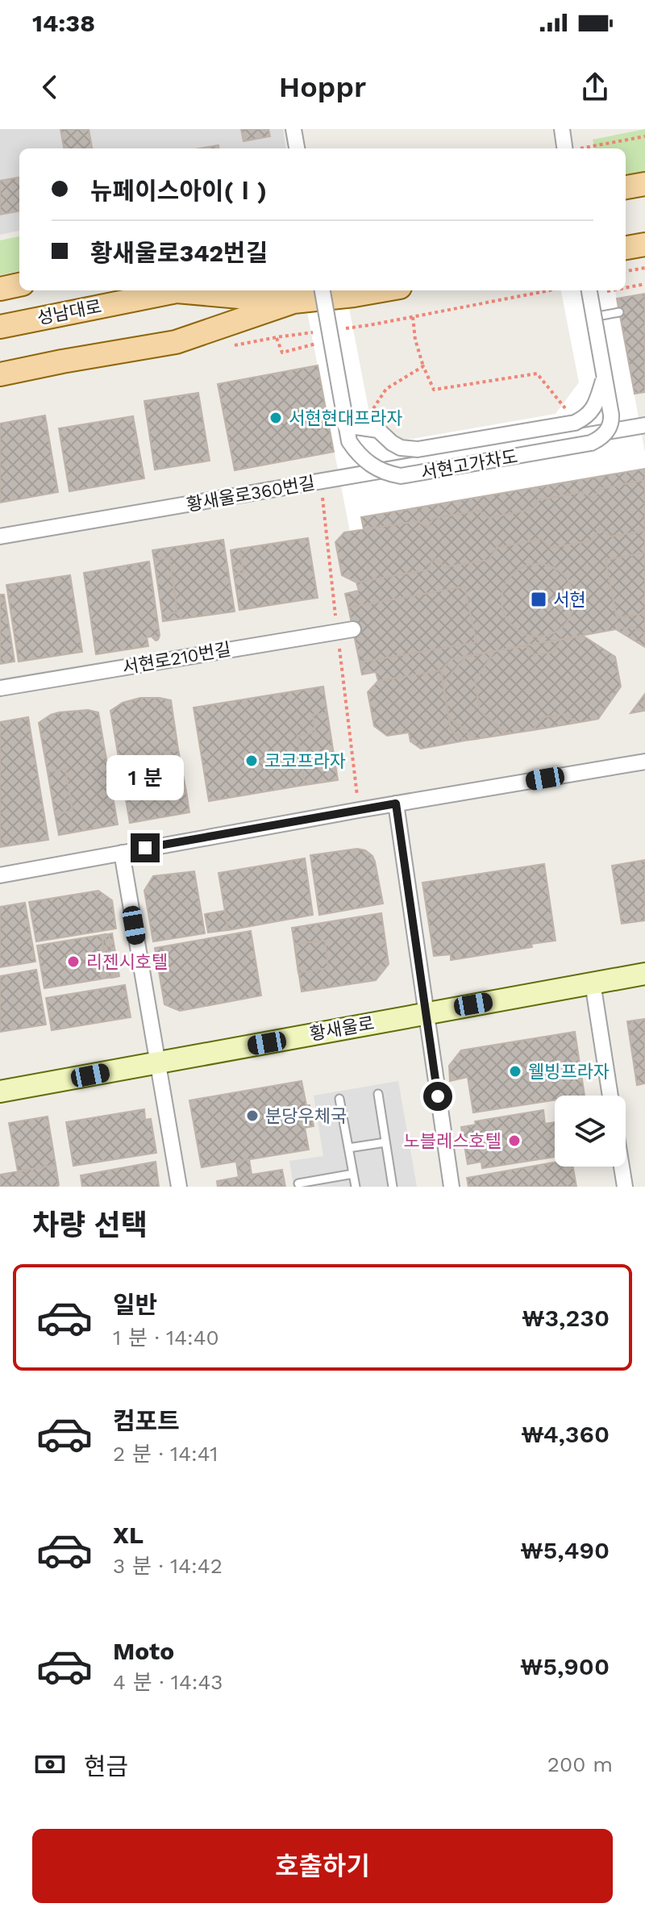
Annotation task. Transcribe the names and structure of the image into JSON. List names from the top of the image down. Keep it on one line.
{"streets":{"main road":["성남대로","황새울로"],"street":["서현고가차도","황새울로360번길","서현로210번길"]},"places":{"other":["서현현대프라자","코코프라자","리젠시호텔","웰빙프라자","분당우체국","노블레스호텔"],"transit":["서현"]},"page":{"status":"14:38","header":"Hoppr","banner":["뉴페이스아이(Ⅰ)","황새울로342번길"],"bubble":"1 분","heading":"차량 선택","list":[{"name":"일반","note":"1 분 · 14:40","value":"₩3,230"},{"name":"컴포트","note":"2 분 · 14:41","value":"₩4,360"},{"name":"XL","note":"3 분 · 14:42","value":"₩5,490"},{"name":"Moto","note":"4 분 · 14:43","value":"₩5,900"}],"pay":["현금","200 m"],"buttons":"호출하기"}}
